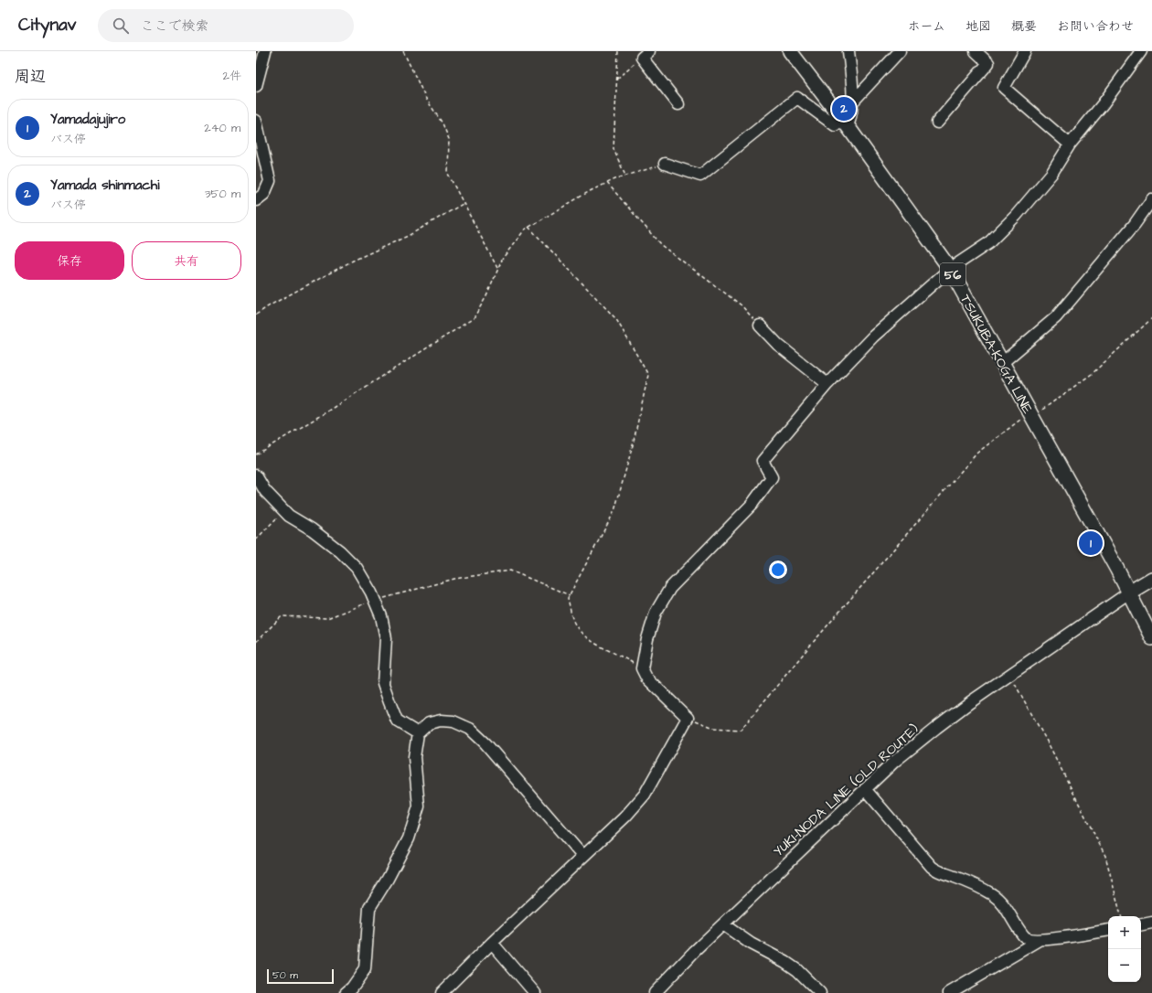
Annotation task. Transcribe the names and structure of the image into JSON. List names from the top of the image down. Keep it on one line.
{"streets":{"main road":["56","TSUKUBA-KOGA LINE"],"street":["YUKI-NODA LINE (OLD ROUTE)"]},"crossings":[["TSUKUBA-KOGA LINE","YUKI-NODA LINE (OLD ROUTE)"]],"scale_bar":"50 m","page":{"header":"Citynav","search":"ここで検索","nav":["ホーム","地図","概要","お問い合わせ"],"heading":["周辺","2件"],"pins":["2","1"],"list":[{"mark":"1","name":"Yamadajujiro","note":"バス停","value":"240 m"},{"mark":"2","name":"Yamada shinmachi","note":"バス停","value":"350 m"}],"buttons":["保存","共有"],"map_buttons":["+","−"],"scale":"50 m"}}
